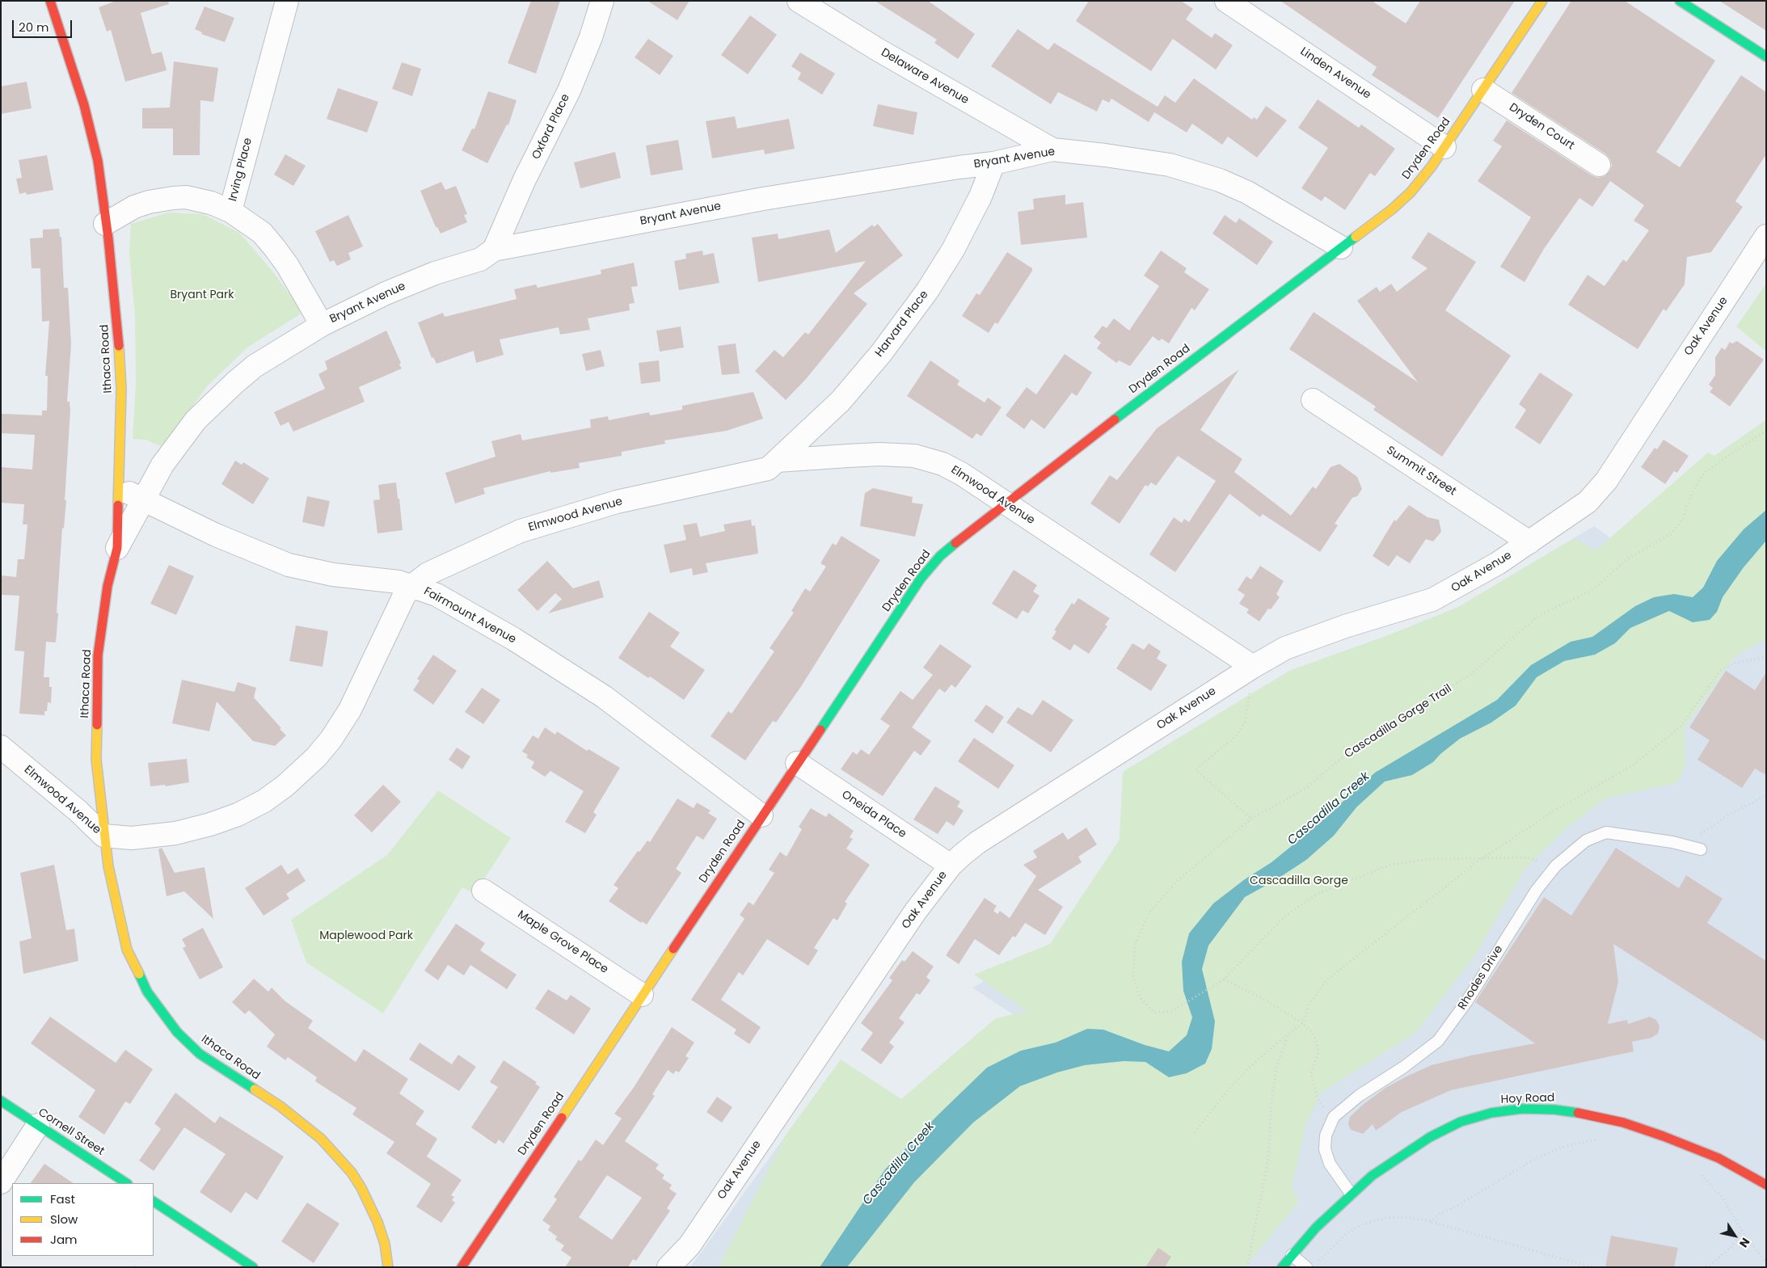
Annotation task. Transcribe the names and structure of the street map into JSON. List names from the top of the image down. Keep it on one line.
{"streets":{"street":["Linden Avenue","Delaware Avenue","Oxford Place","Dryden Court","Dryden Road","Bryant Avenue","Irving Place","Harvard Place","Oak Avenue","Ithaca Road","Summit Street","Elmwood Avenue","Fairmount Avenue","Oneida Place","Maple Grove Place","Hoy Road","Cornell Street"],"lane":["Rhodes Drive"],"path":["Cascadilla Gorge Trail"]},"crossings":[["Linden Avenue","Dryden Road"],["Delaware Avenue","Bryant Avenue"],["Oxford Place","Bryant Avenue"],["Dryden Court","Dryden Road"],["Dryden Road","Bryant Avenue"],["Dryden Road","Elmwood Avenue"],["Dryden Road","Fairmount Avenue"],["Dryden Road","Oneida Place"],["Dryden Road","Maple Grove Place"],["Bryant Avenue","Harvard Place"],["Bryant Avenue","Ithaca Road"],["Bryant Avenue","Fairmount Avenue"],["Irving Place","Ithaca Road"],["Harvard Place","Elmwood Avenue"],["Oak Avenue","Summit Street"],["Oak Avenue","Elmwood Avenue"],["Oak Avenue","Oneida Place"],["Ithaca Road","Elmwood Avenue"],["Ithaca Road","Fairmount Avenue"],["Elmwood Avenue","Fairmount Avenue"],["Cascadilla Gorge Trail","Rhodes Drive"],["Rhodes Drive","Hoy Road"]],"water":["Cascadilla Creek"],"parks":["Bryant Park","Cascadilla Gorge","Maplewood Park"],"legend":["Fast","Slow","Jam"],"scale_bar":"20 m","north":"bottom right"}
